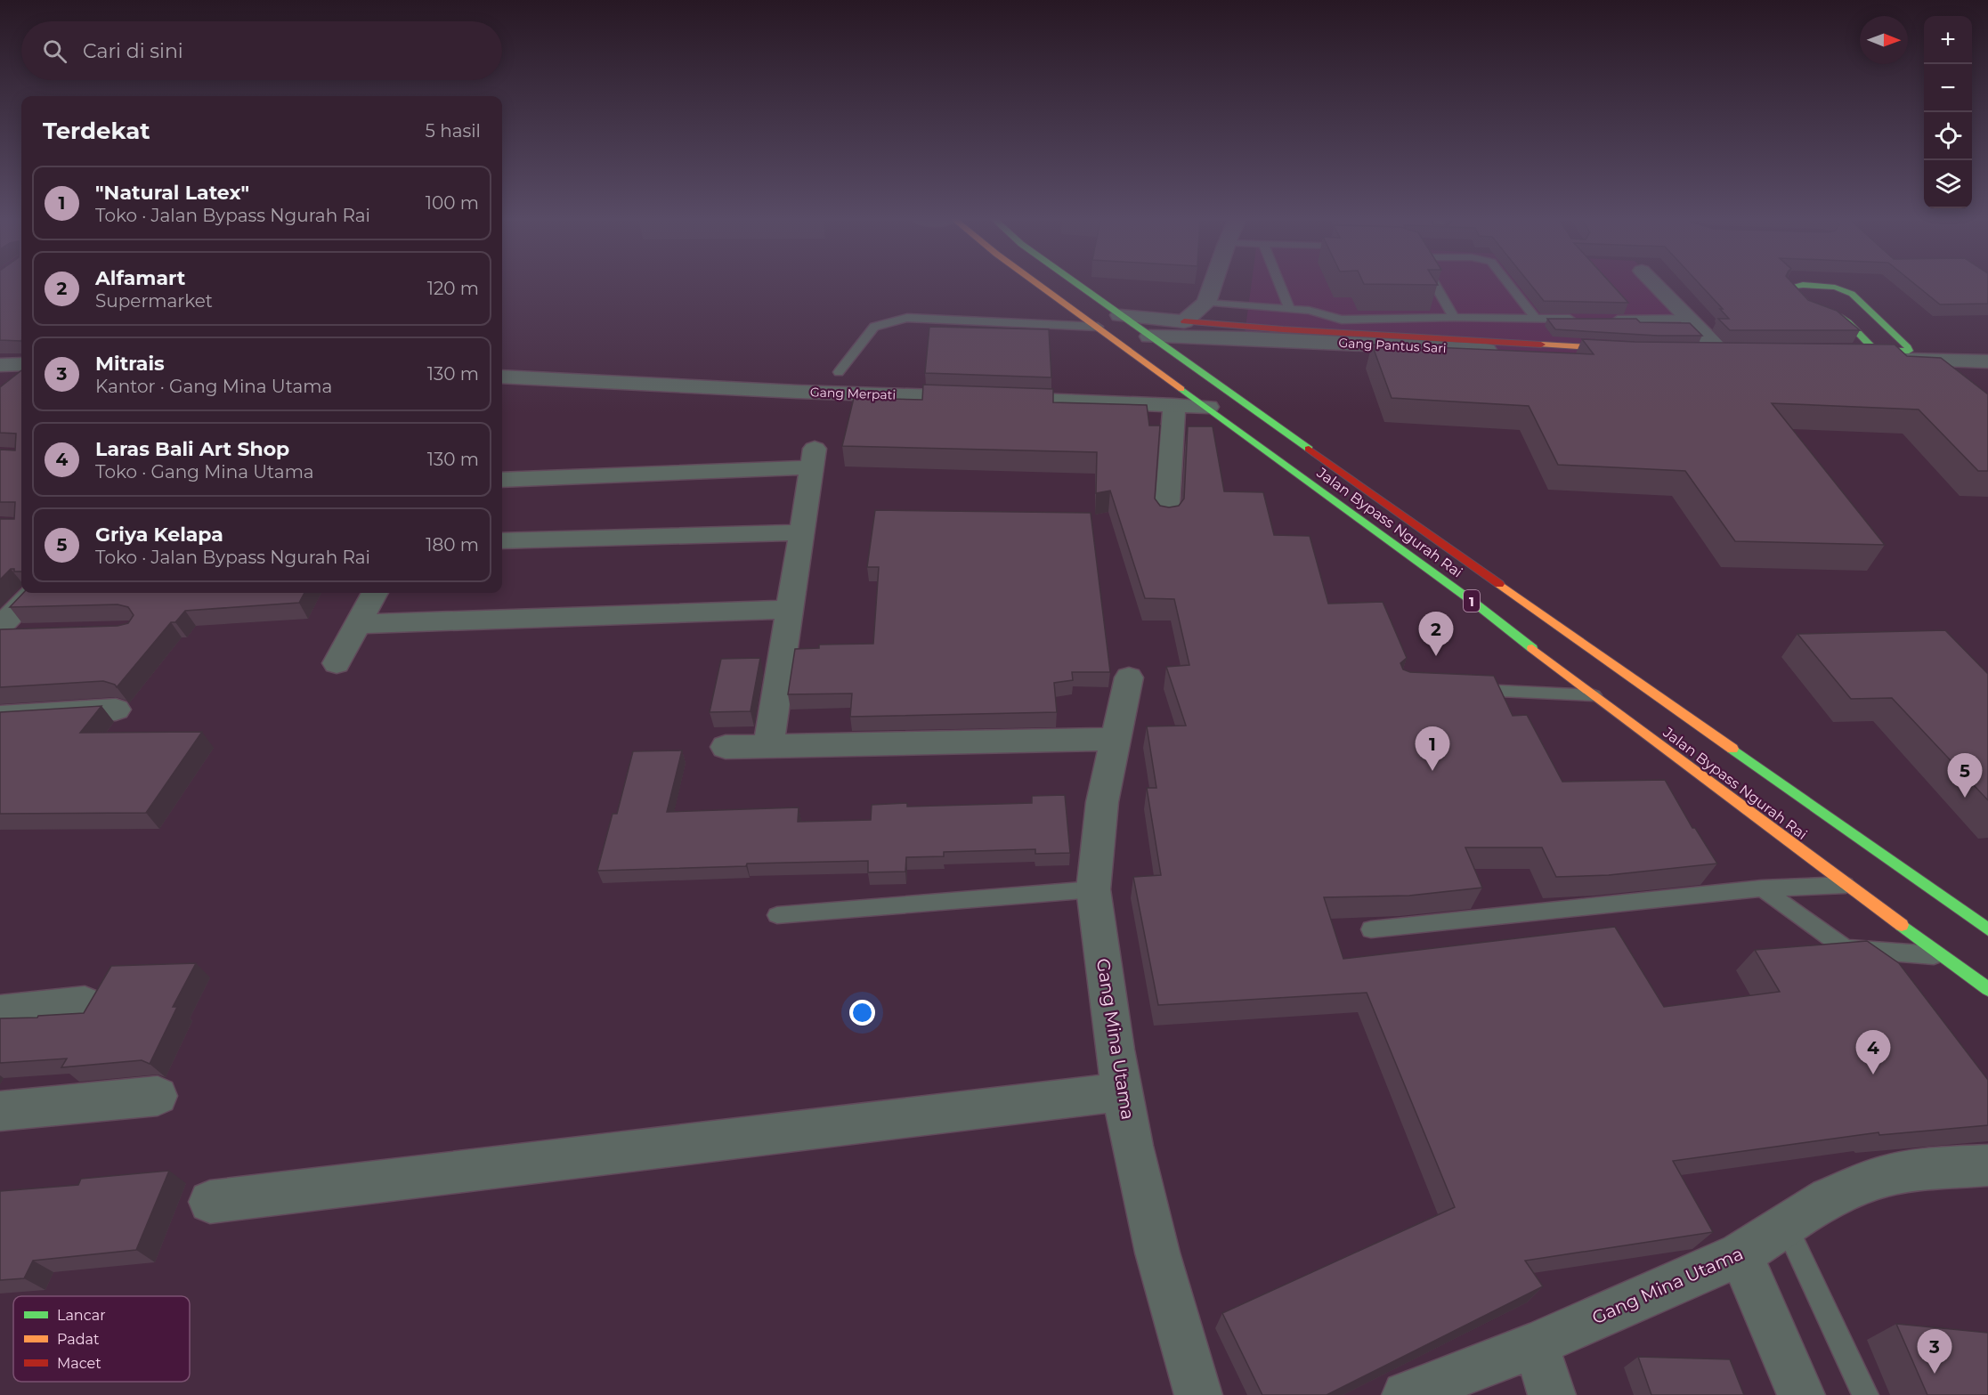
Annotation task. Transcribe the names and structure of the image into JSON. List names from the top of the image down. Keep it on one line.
{"streets":{"main road":["Jalan Bypass Ngurah Rai","1"],"street":["Gang Pantus Sari","Gang Merpati","Gang Mina Utama"]},"crossings":[["Gang Pantus Sari","Jalan Bypass Ngurah Rai"],["Gang Merpati","Jalan Bypass Ngurah Rai"]],"legend":["Lancar","Padat","Macet"],"north":"right","page":{"map_buttons":["+","−"],"search":"Cari di sini","heading":["Terdekat","5 hasil"],"list":[{"mark":"1","name":"\"Natural Latex\"","note":"Toko · Jalan Bypass Ngurah Rai","value":"100 m"},{"mark":"2","name":"Alfamart","note":"Supermarket","value":"120 m"},{"mark":"3","name":"Mitrais","note":"Kantor · Gang Mina Utama","value":"130 m"},{"mark":"4","name":"Laras Bali Art Shop","note":"Toko · Gang Mina Utama","value":"130 m"},{"mark":"5","name":"Griya Kelapa","note":"Toko · Jalan Bypass Ngurah Rai","value":"180 m"}],"pins":["2","1","5","4","3"]}}
